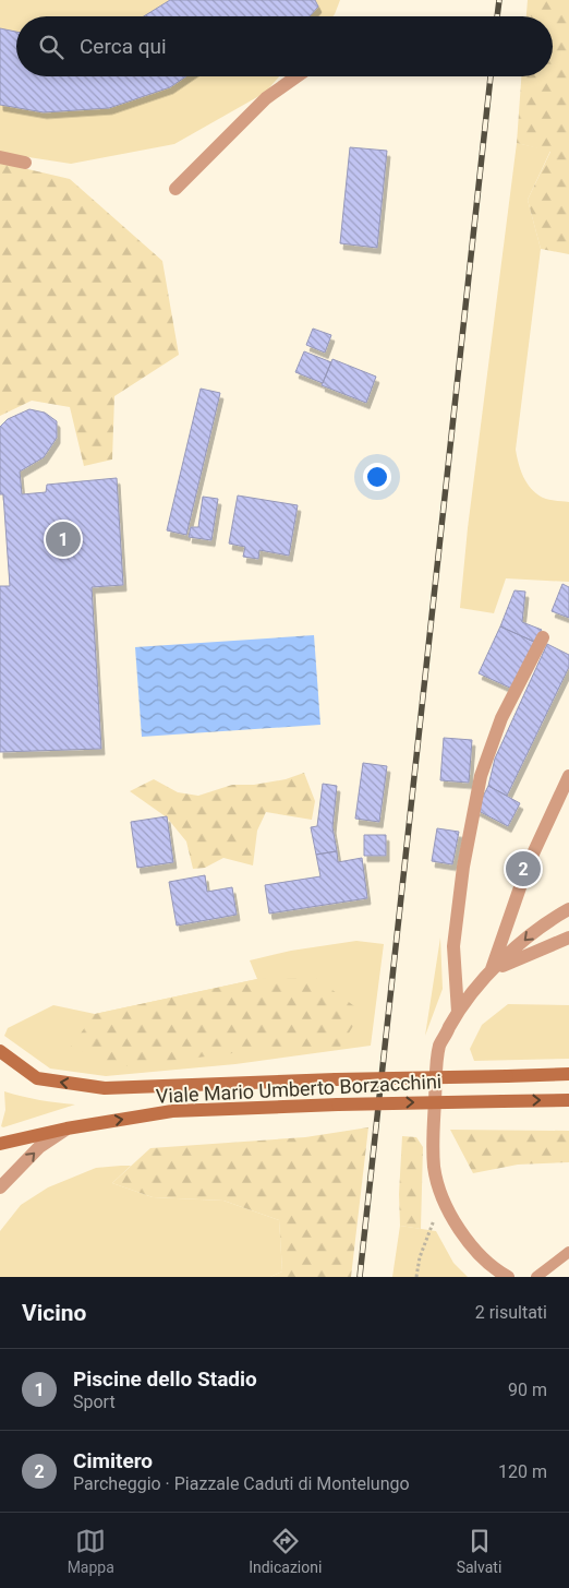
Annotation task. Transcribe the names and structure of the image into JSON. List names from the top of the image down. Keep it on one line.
{"streets":{"main road":["Viale Mario Umberto Borzacchini"]},"page":{"search":"Cerca qui","pins":["1","2"],"heading":["Vicino","2 risultati"],"list":[{"mark":"1","name":"Piscine dello Stadio","note":"Sport","value":"90 m"},{"mark":"2","name":"Cimitero","note":"Parcheggio · Piazzale Caduti di Montelungo","value":"120 m"}],"nav":["Mappa","Indicazioni","Salvati"]}}
